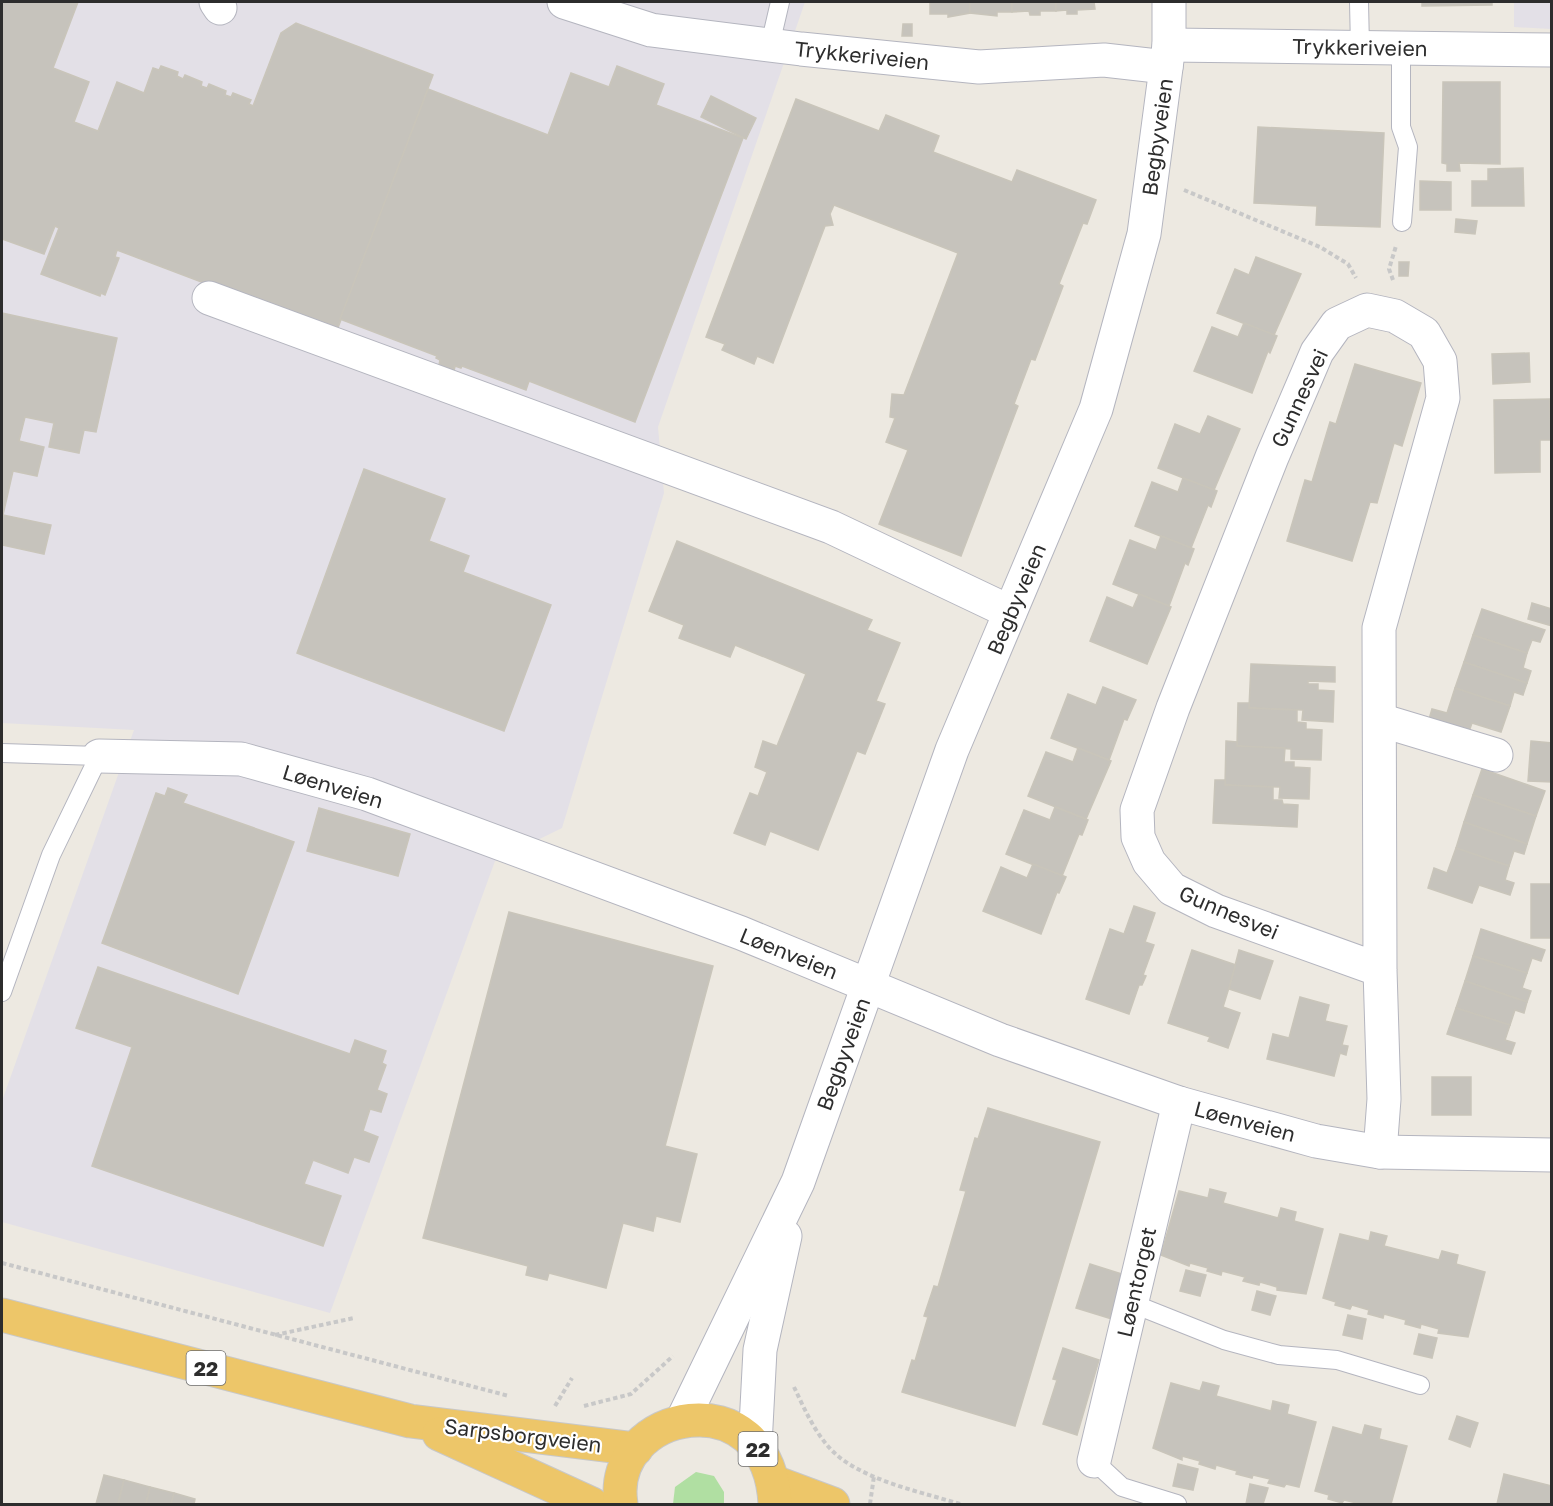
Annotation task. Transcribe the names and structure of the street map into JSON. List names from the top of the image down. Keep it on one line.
{"streets":{"highway":["22","Sarpsborgveien"],"street":["Trykkeriveien","Begbyveien","Gunnesvei","Løenveien","Løentorget"]},"crossings":[["Trykkeriveien","Begbyveien"],["Begbyveien","Løenveien"],["Begbyveien","22"],["Løenveien","Løentorget"],["22","Sarpsborgveien"]]}
